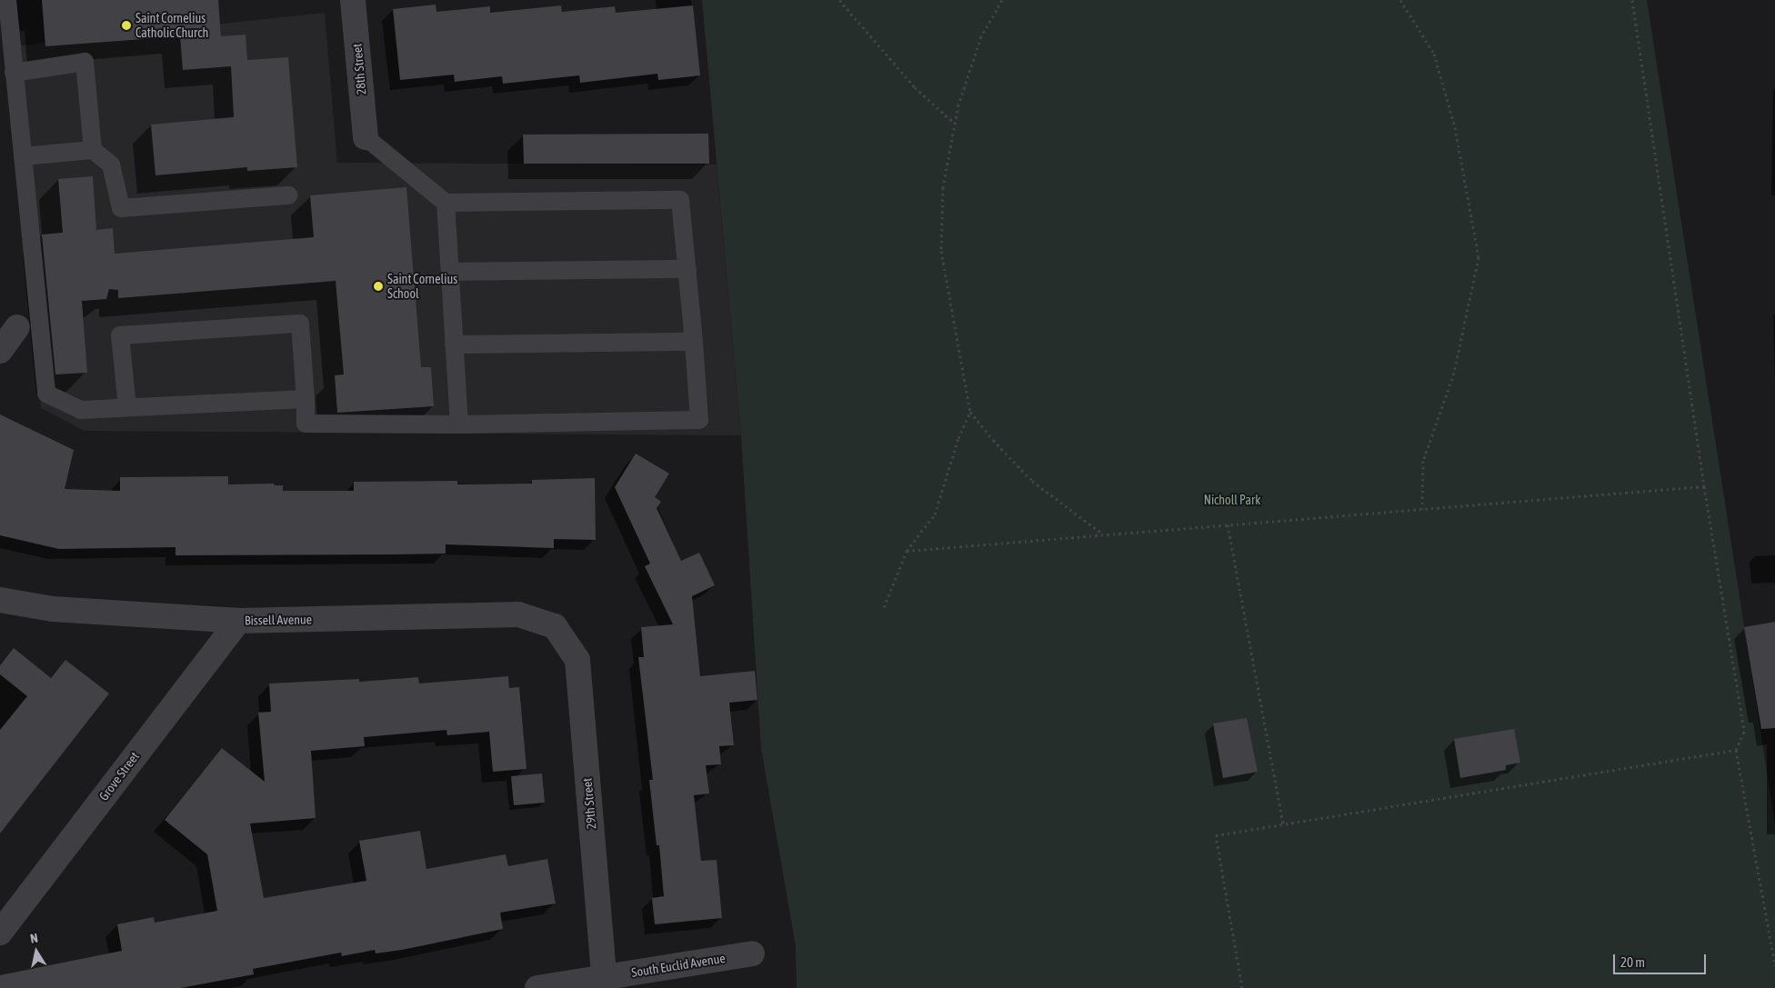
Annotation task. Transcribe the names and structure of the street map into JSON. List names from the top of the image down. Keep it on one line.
{"streets":{"street":["28th Street","Bissell Avenue","Grove Street","29th Street","South Euclid Avenue"]},"crossings":[["Bissell Avenue","Grove Street"],["Bissell Avenue","29th Street"],["29th Street","South Euclid Avenue"]],"parks":["Nicholl Park"],"places":["Saint Cornelius Catholic Church","Saint Cornelius School"],"scale_bar":"20 m","north":"top"}
